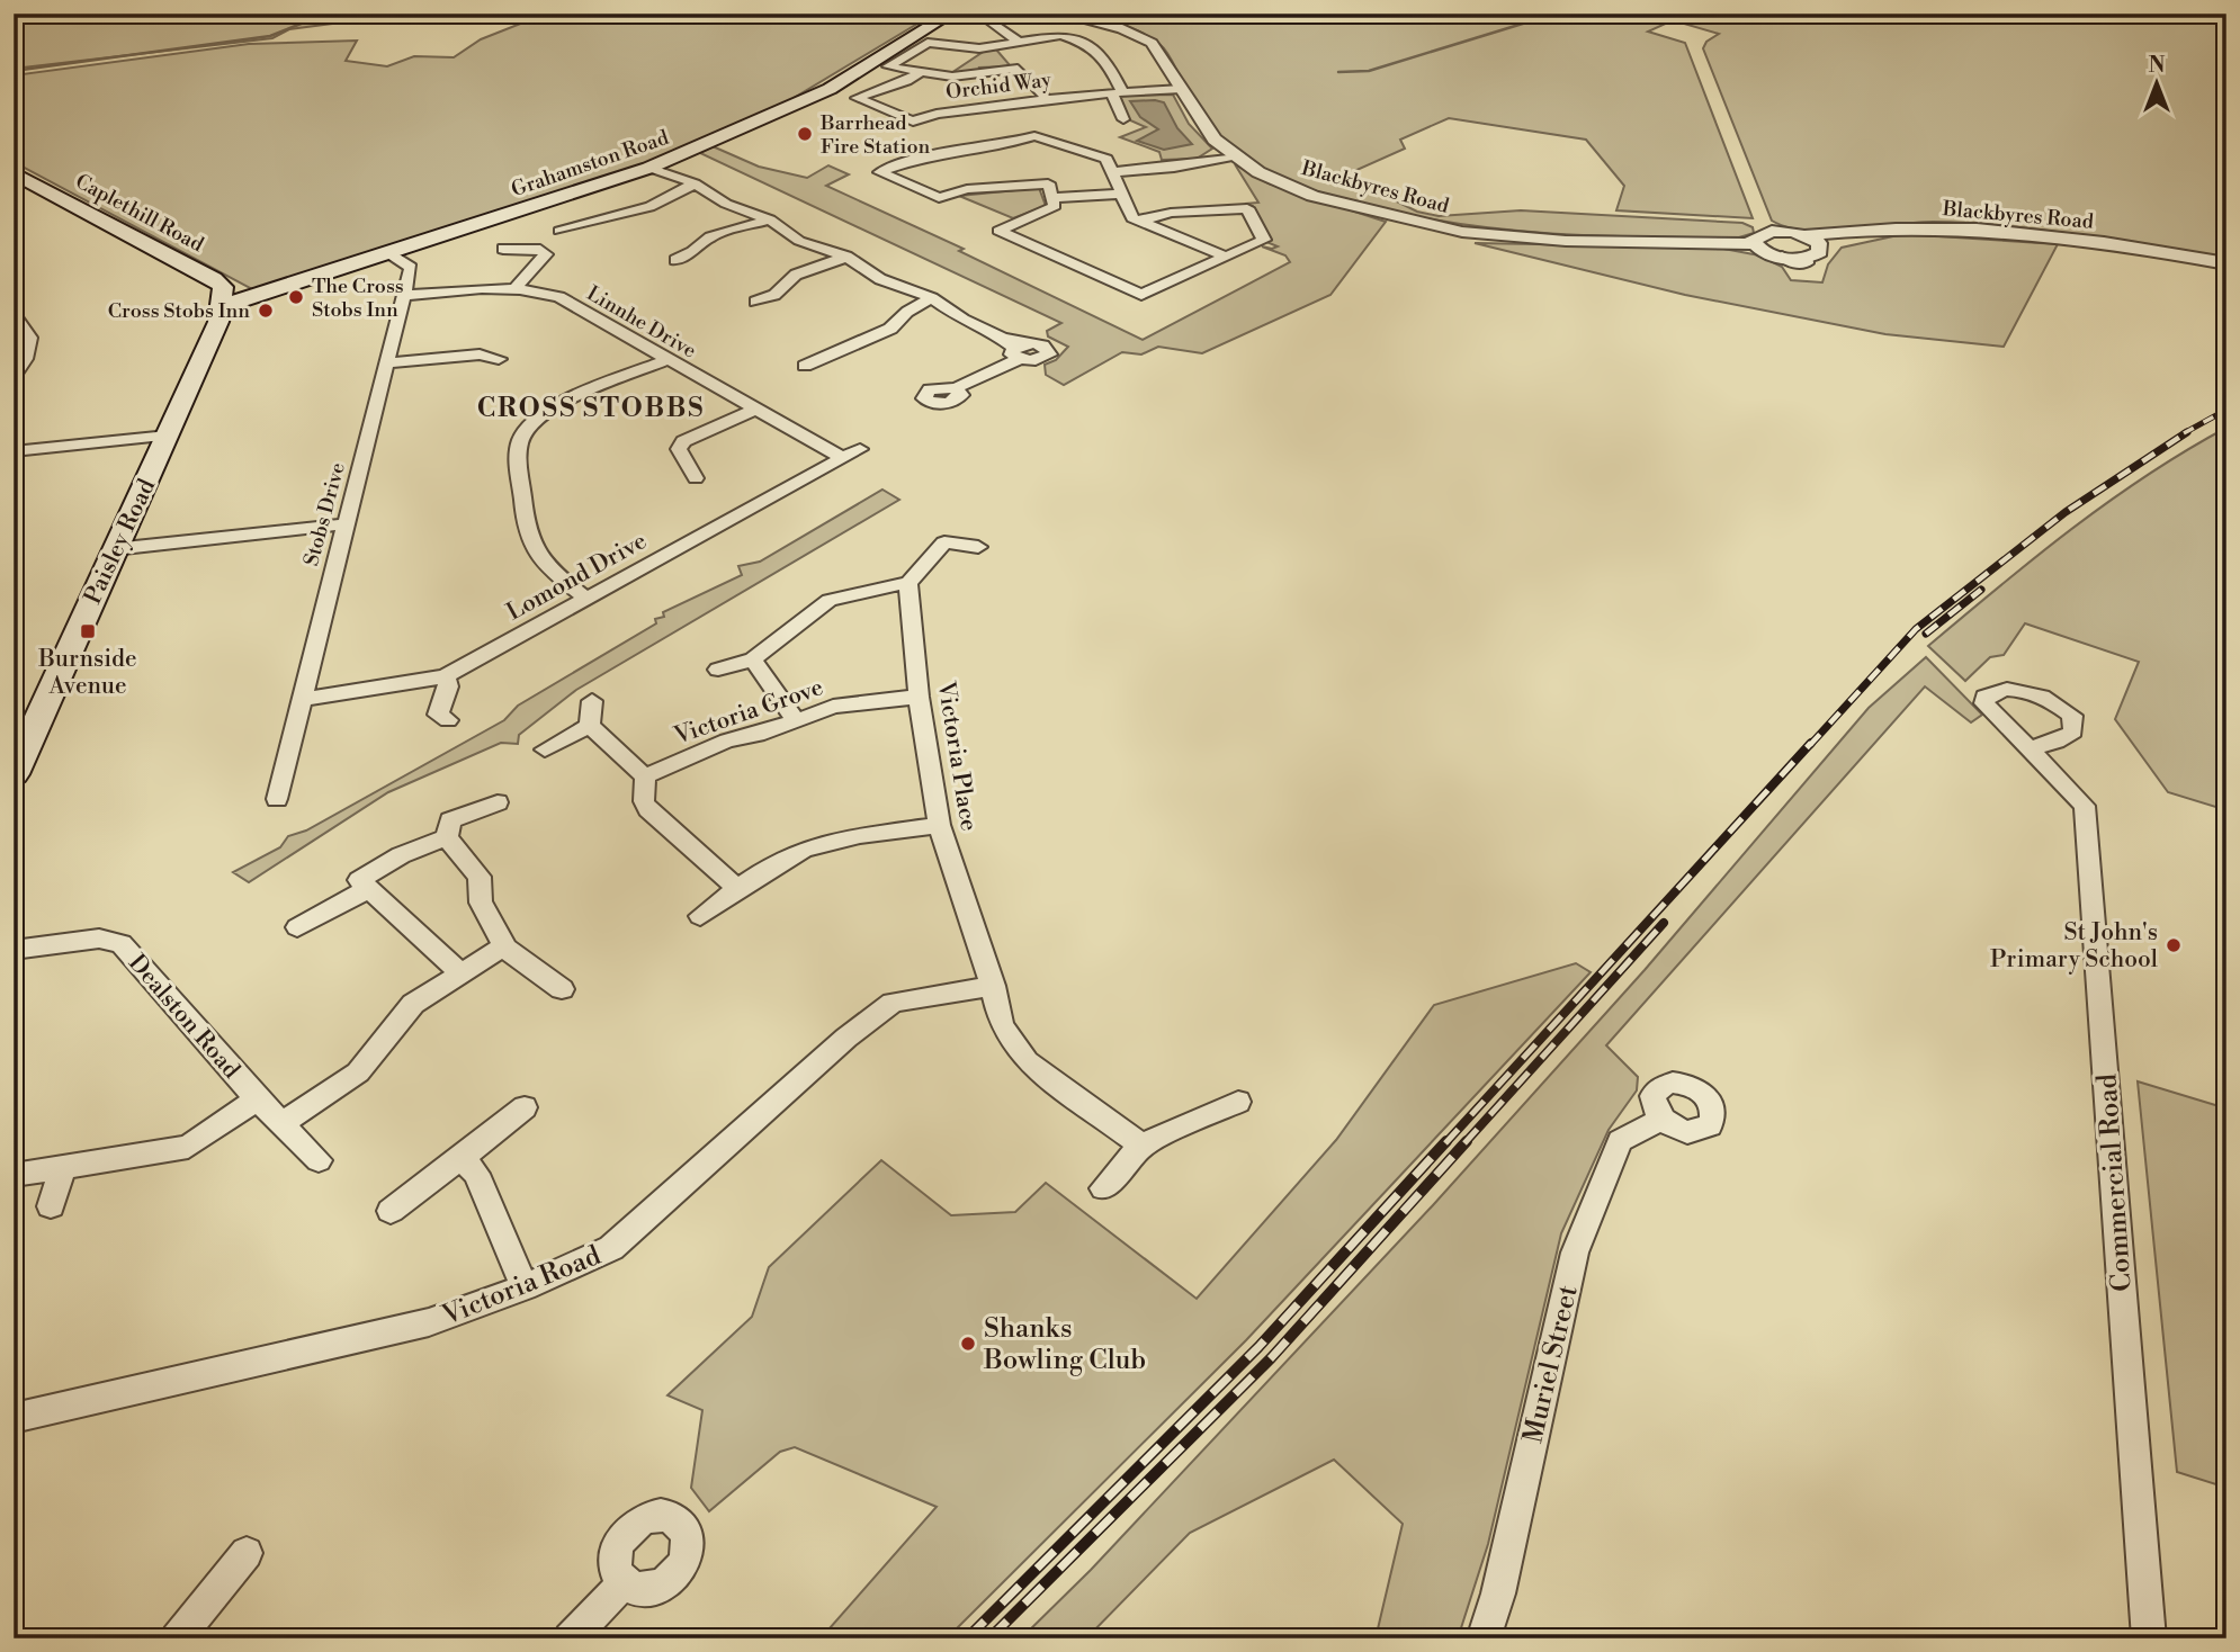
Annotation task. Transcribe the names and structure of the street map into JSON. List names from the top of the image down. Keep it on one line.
{"streets":{"main road":["Grahamston Road","Caplethill Road","Paisley Road"],"street":["Orchid Way","Blackbyres Road","Linnhe Drive","Stobs Drive","Lomond Drive","Victoria Grove","Victoria Place","Dealston Road","Commercial Road","Victoria Road","Muriel Street"]},"crossings":[["Orchid Way","Blackbyres Road"],["Grahamston Road","Caplethill Road"],["Grahamston Road","Stobs Drive"],["Grahamston Road","Paisley Road"],["Caplethill Road","Paisley Road"],["Linnhe Drive","Stobs Drive"],["Linnhe Drive","Lomond Drive"],["Stobs Drive","Lomond Drive"],["Victoria Grove","Victoria Place"],["Victoria Place","Victoria Road"]],"districts":["CROSS STOBBS"],"places":{"other":["Barrhead Fire Station","The Cross Stobs Inn","Cross Stobs Inn","St John's Primary School","Shanks Bowling Club"],"transit":["Burnside Avenue"]},"north":"top"}
